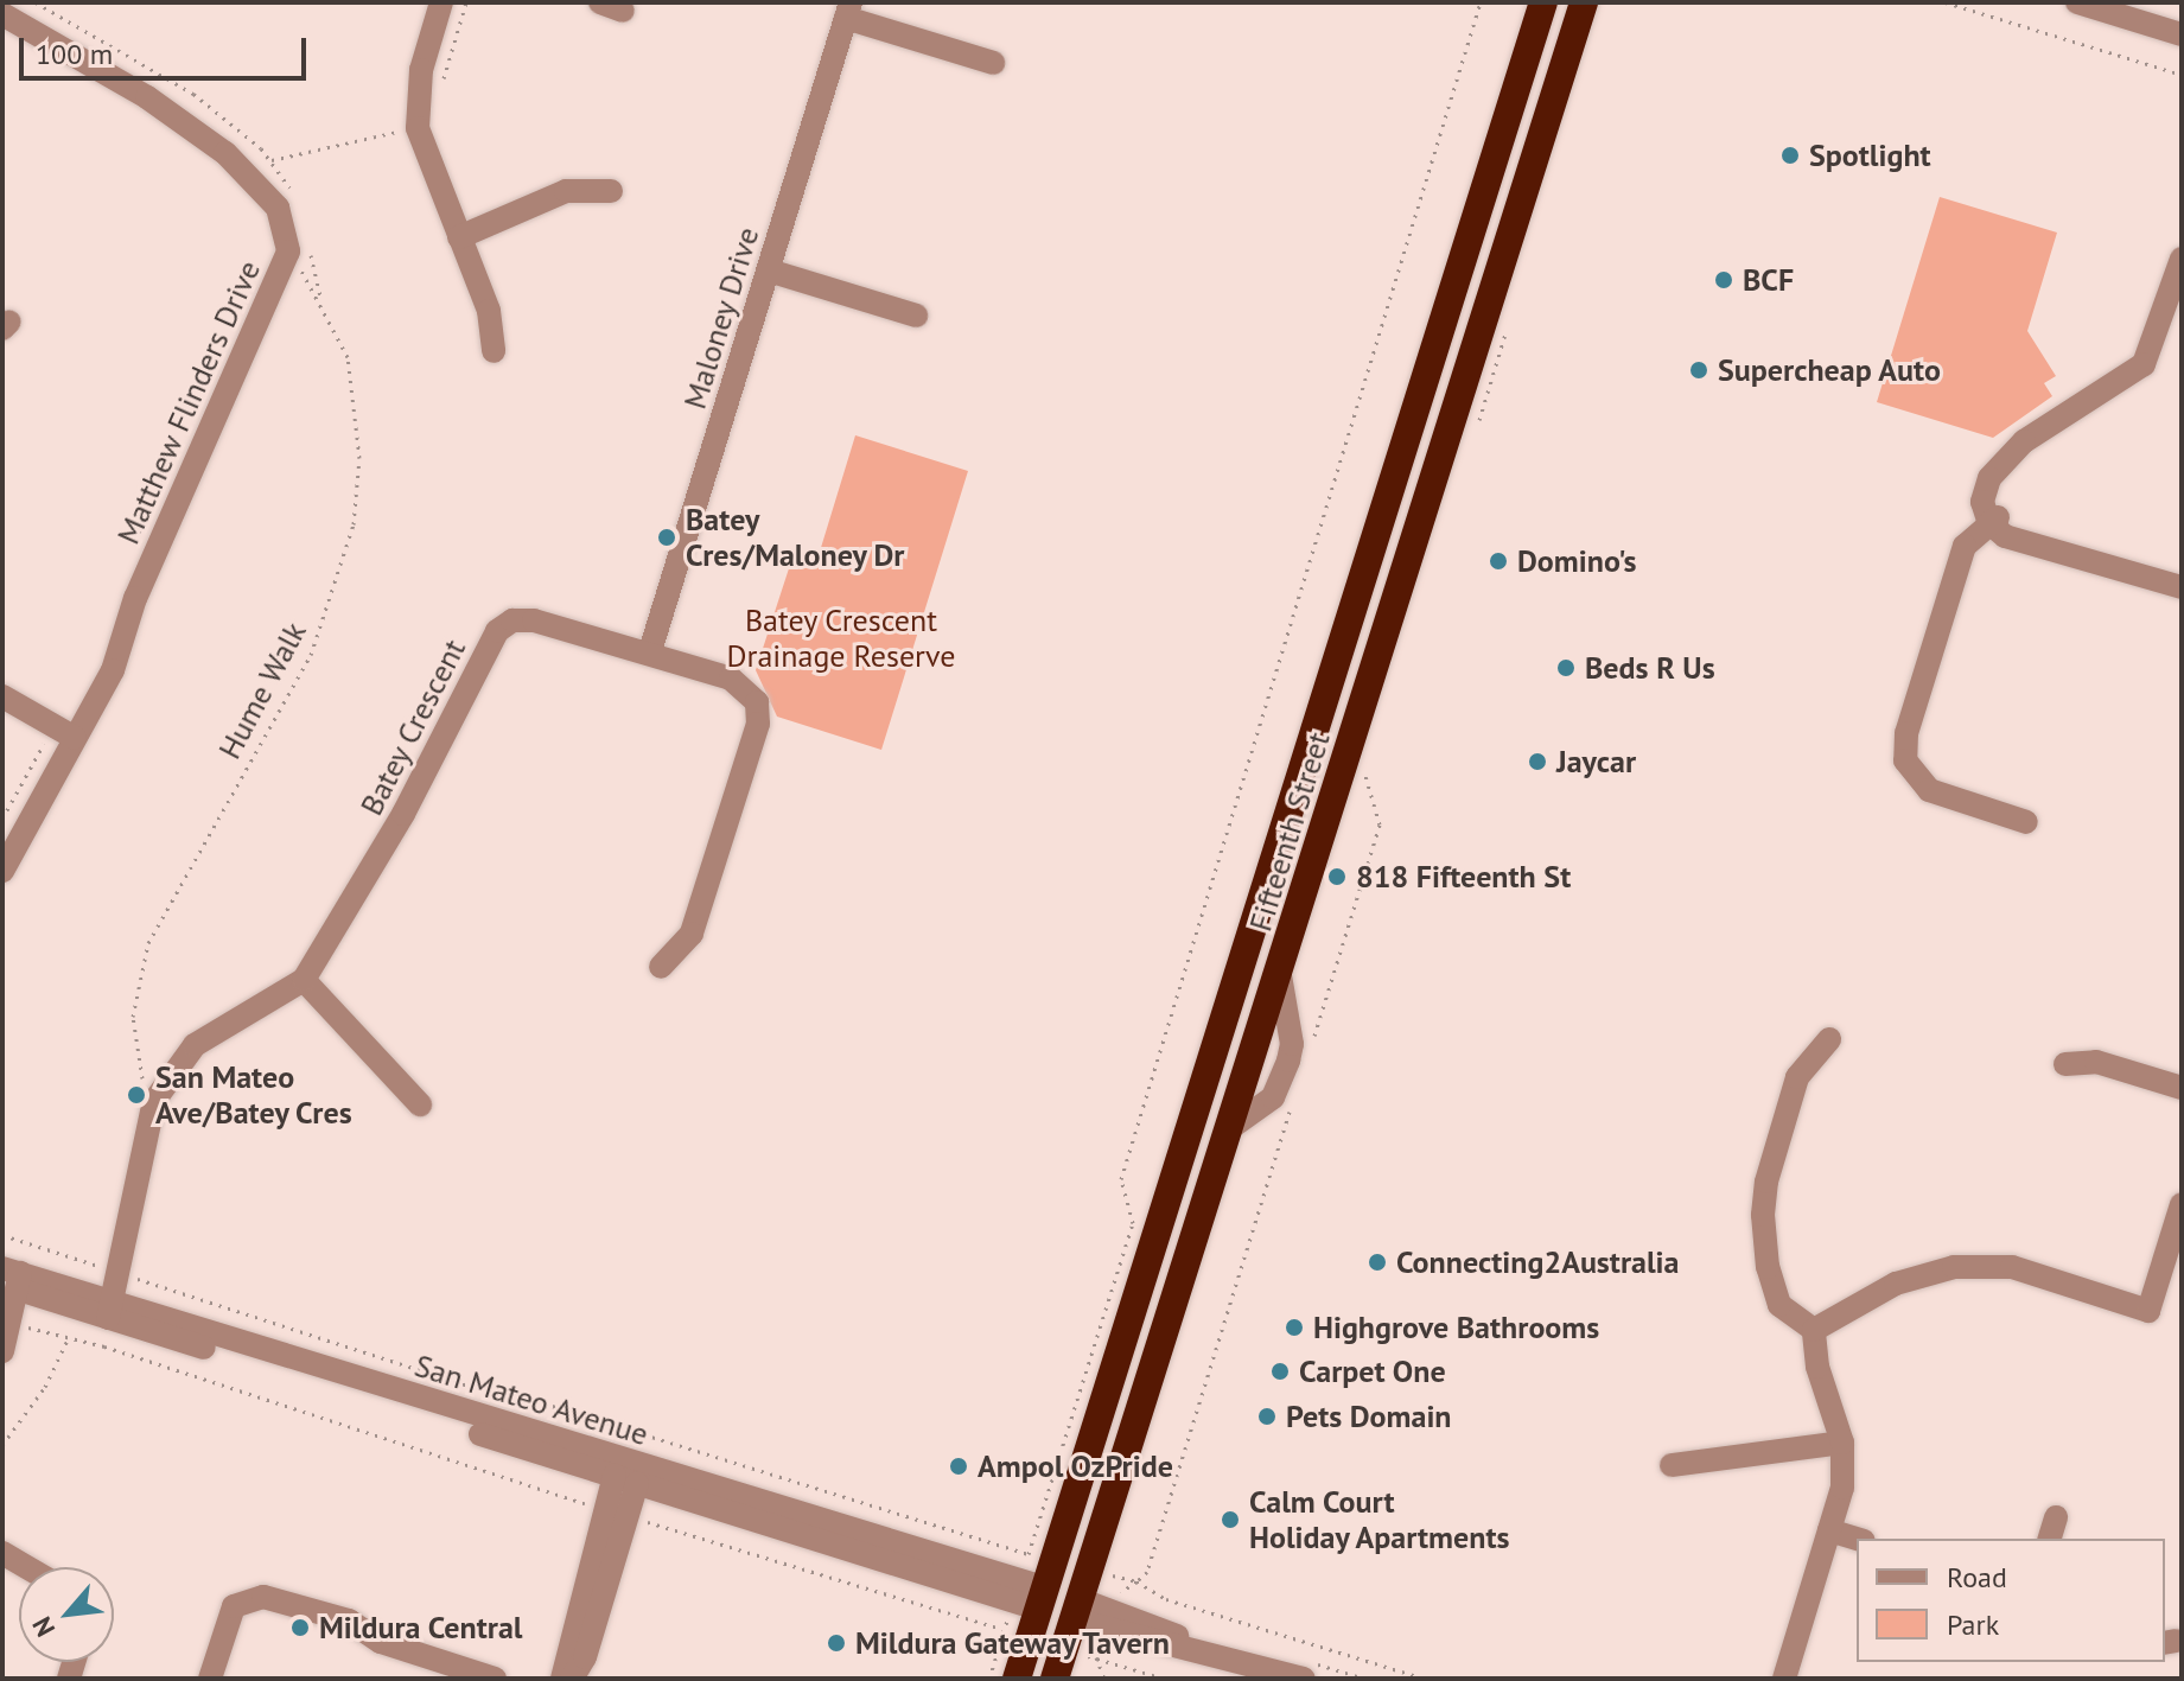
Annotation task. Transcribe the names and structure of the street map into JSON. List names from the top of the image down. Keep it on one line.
{"streets":{"highway":["Fifteenth Street"],"street":["Maloney Drive","Matthew Flinders Drive","Batey Crescent","San Mateo Avenue"],"path":["Hume Walk"]},"crossings":[["Maloney Drive","Batey Crescent"],["Matthew Flinders Drive","Hume Walk"],["Batey Crescent","San Mateo Avenue"],["Fifteenth Street","San Mateo Avenue"]],"parks":["Batey Crescent Drainage Reserve"],"places":["Spotlight","BCF","Supercheap Auto","Batey Cres/Maloney Dr","Domino's","Beds R Us","Jaycar","818 Fifteenth St","San Mateo Ave/Batey Cres","Connecting2Australia","Highgrove Bathrooms","Carpet One","Pets Domain","Ampol OzPride","Calm Court Holiday Apartments","Mildura Central","Mildura Gateway Tavern"],"legend":["Road","Park"],"scale_bar":"100 m","north":"bottom left"}
